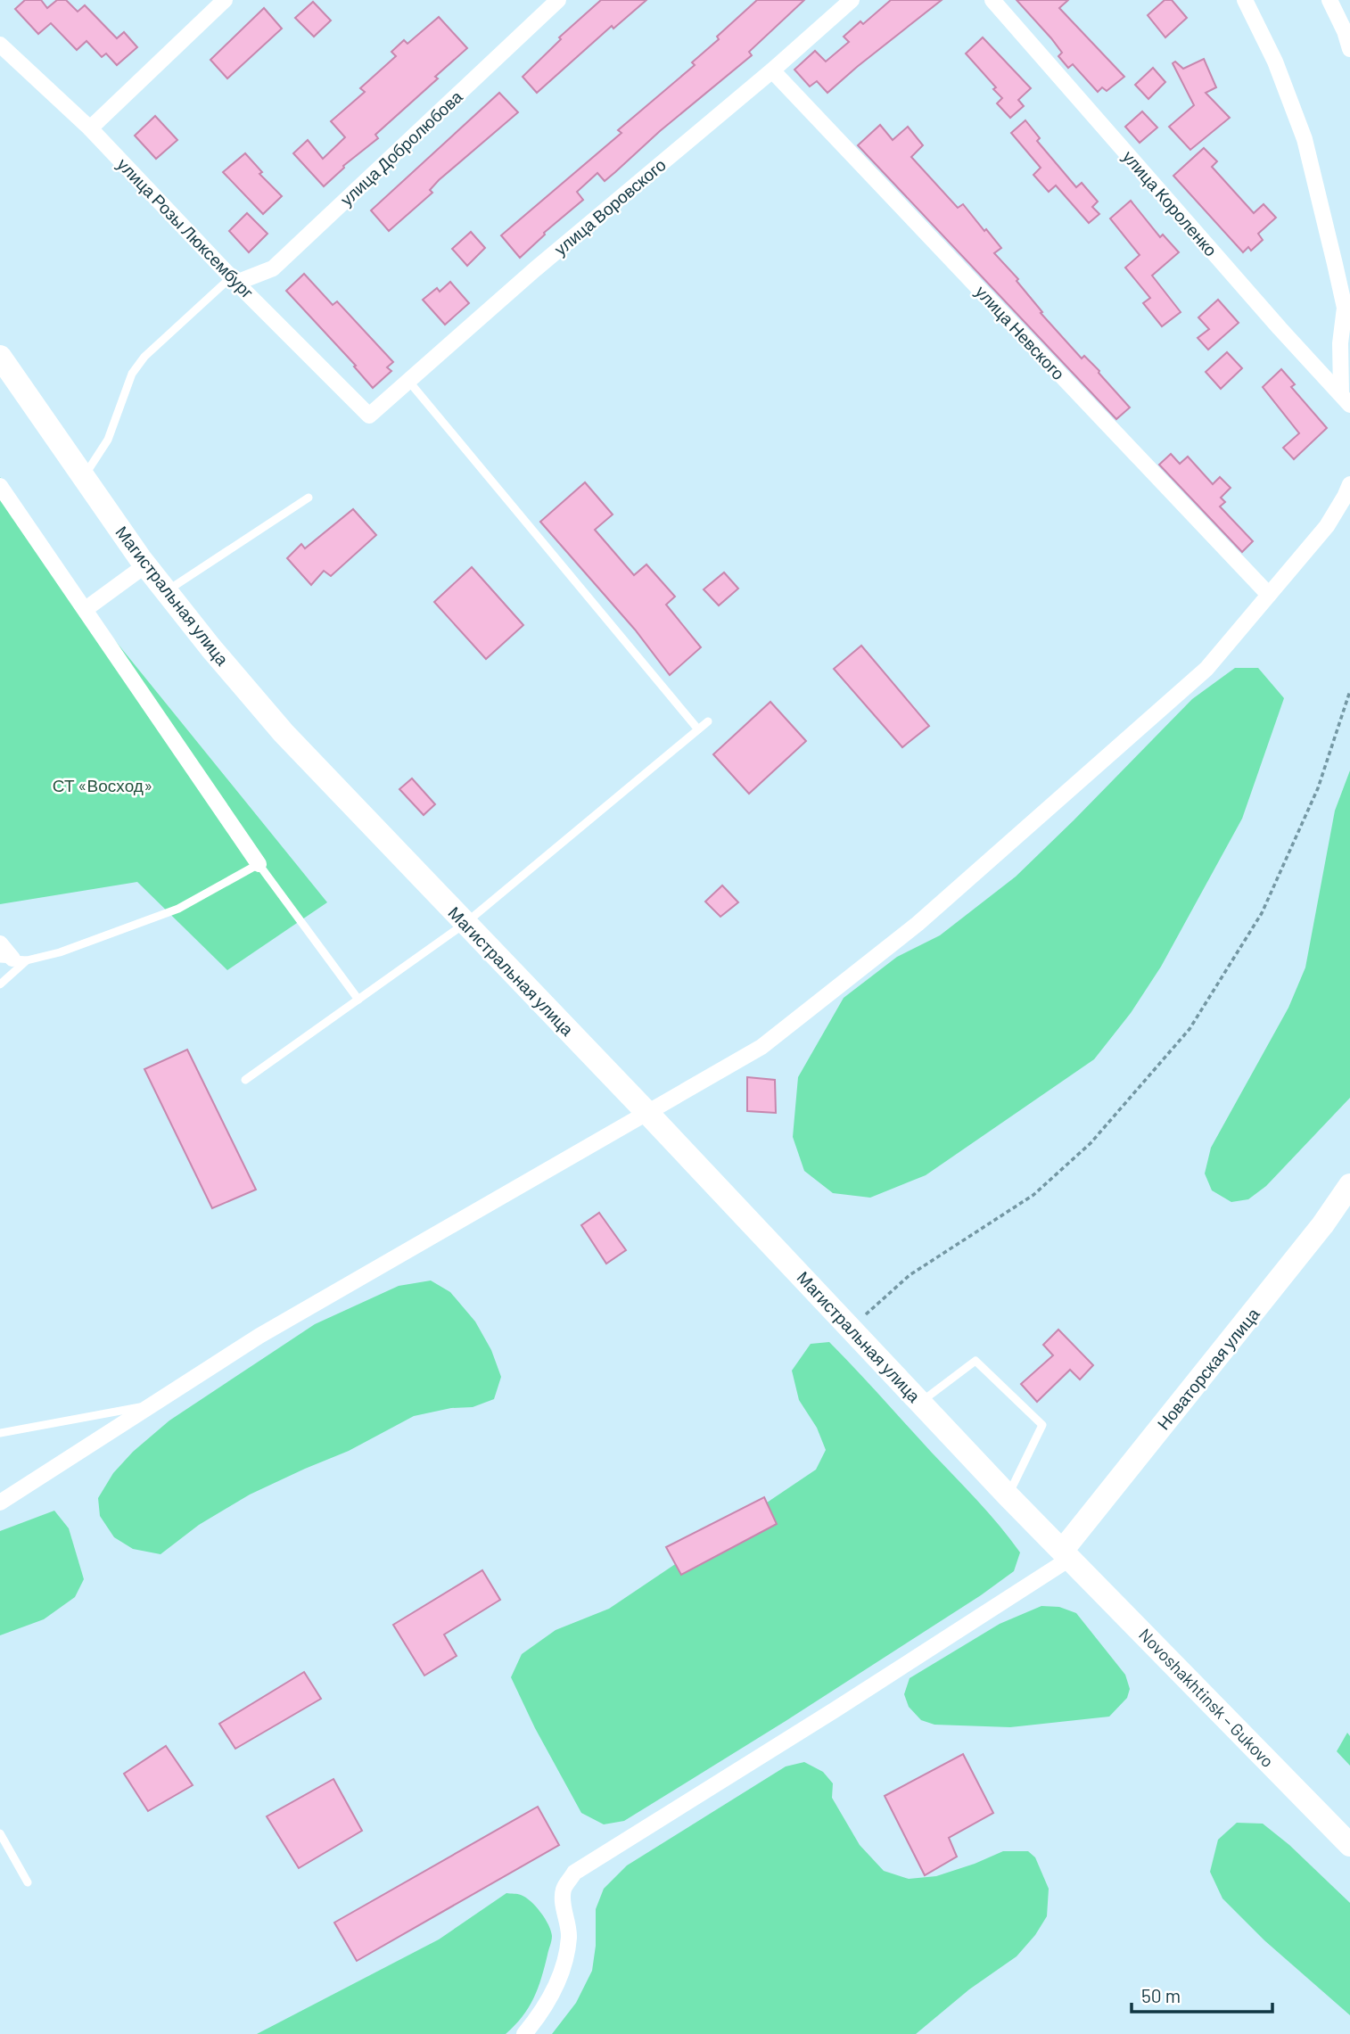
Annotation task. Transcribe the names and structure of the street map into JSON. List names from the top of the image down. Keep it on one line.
{"streets":{"main road":["Магистральная улица","Новаторская улица","Novoshakhtinsk – Gukovo"],"street":["улица Добролюбова","улица Короленко","улица Воровского","улица Розы Люксембург","улица Невского"]},"crossings":[["улица Добролюбова","улица Розы Люксембург"],["улица Воровского","улица Розы Люксембург"],["улица Воровского","улица Невского"],["Магистральная улица","Новаторская улица"],["Магистральная улица","Novoshakhtinsk – Gukovo"],["Новаторская улица","Novoshakhtinsk – Gukovo"]],"parks":["СТ «Восход»"],"scale_bar":"50 m"}
